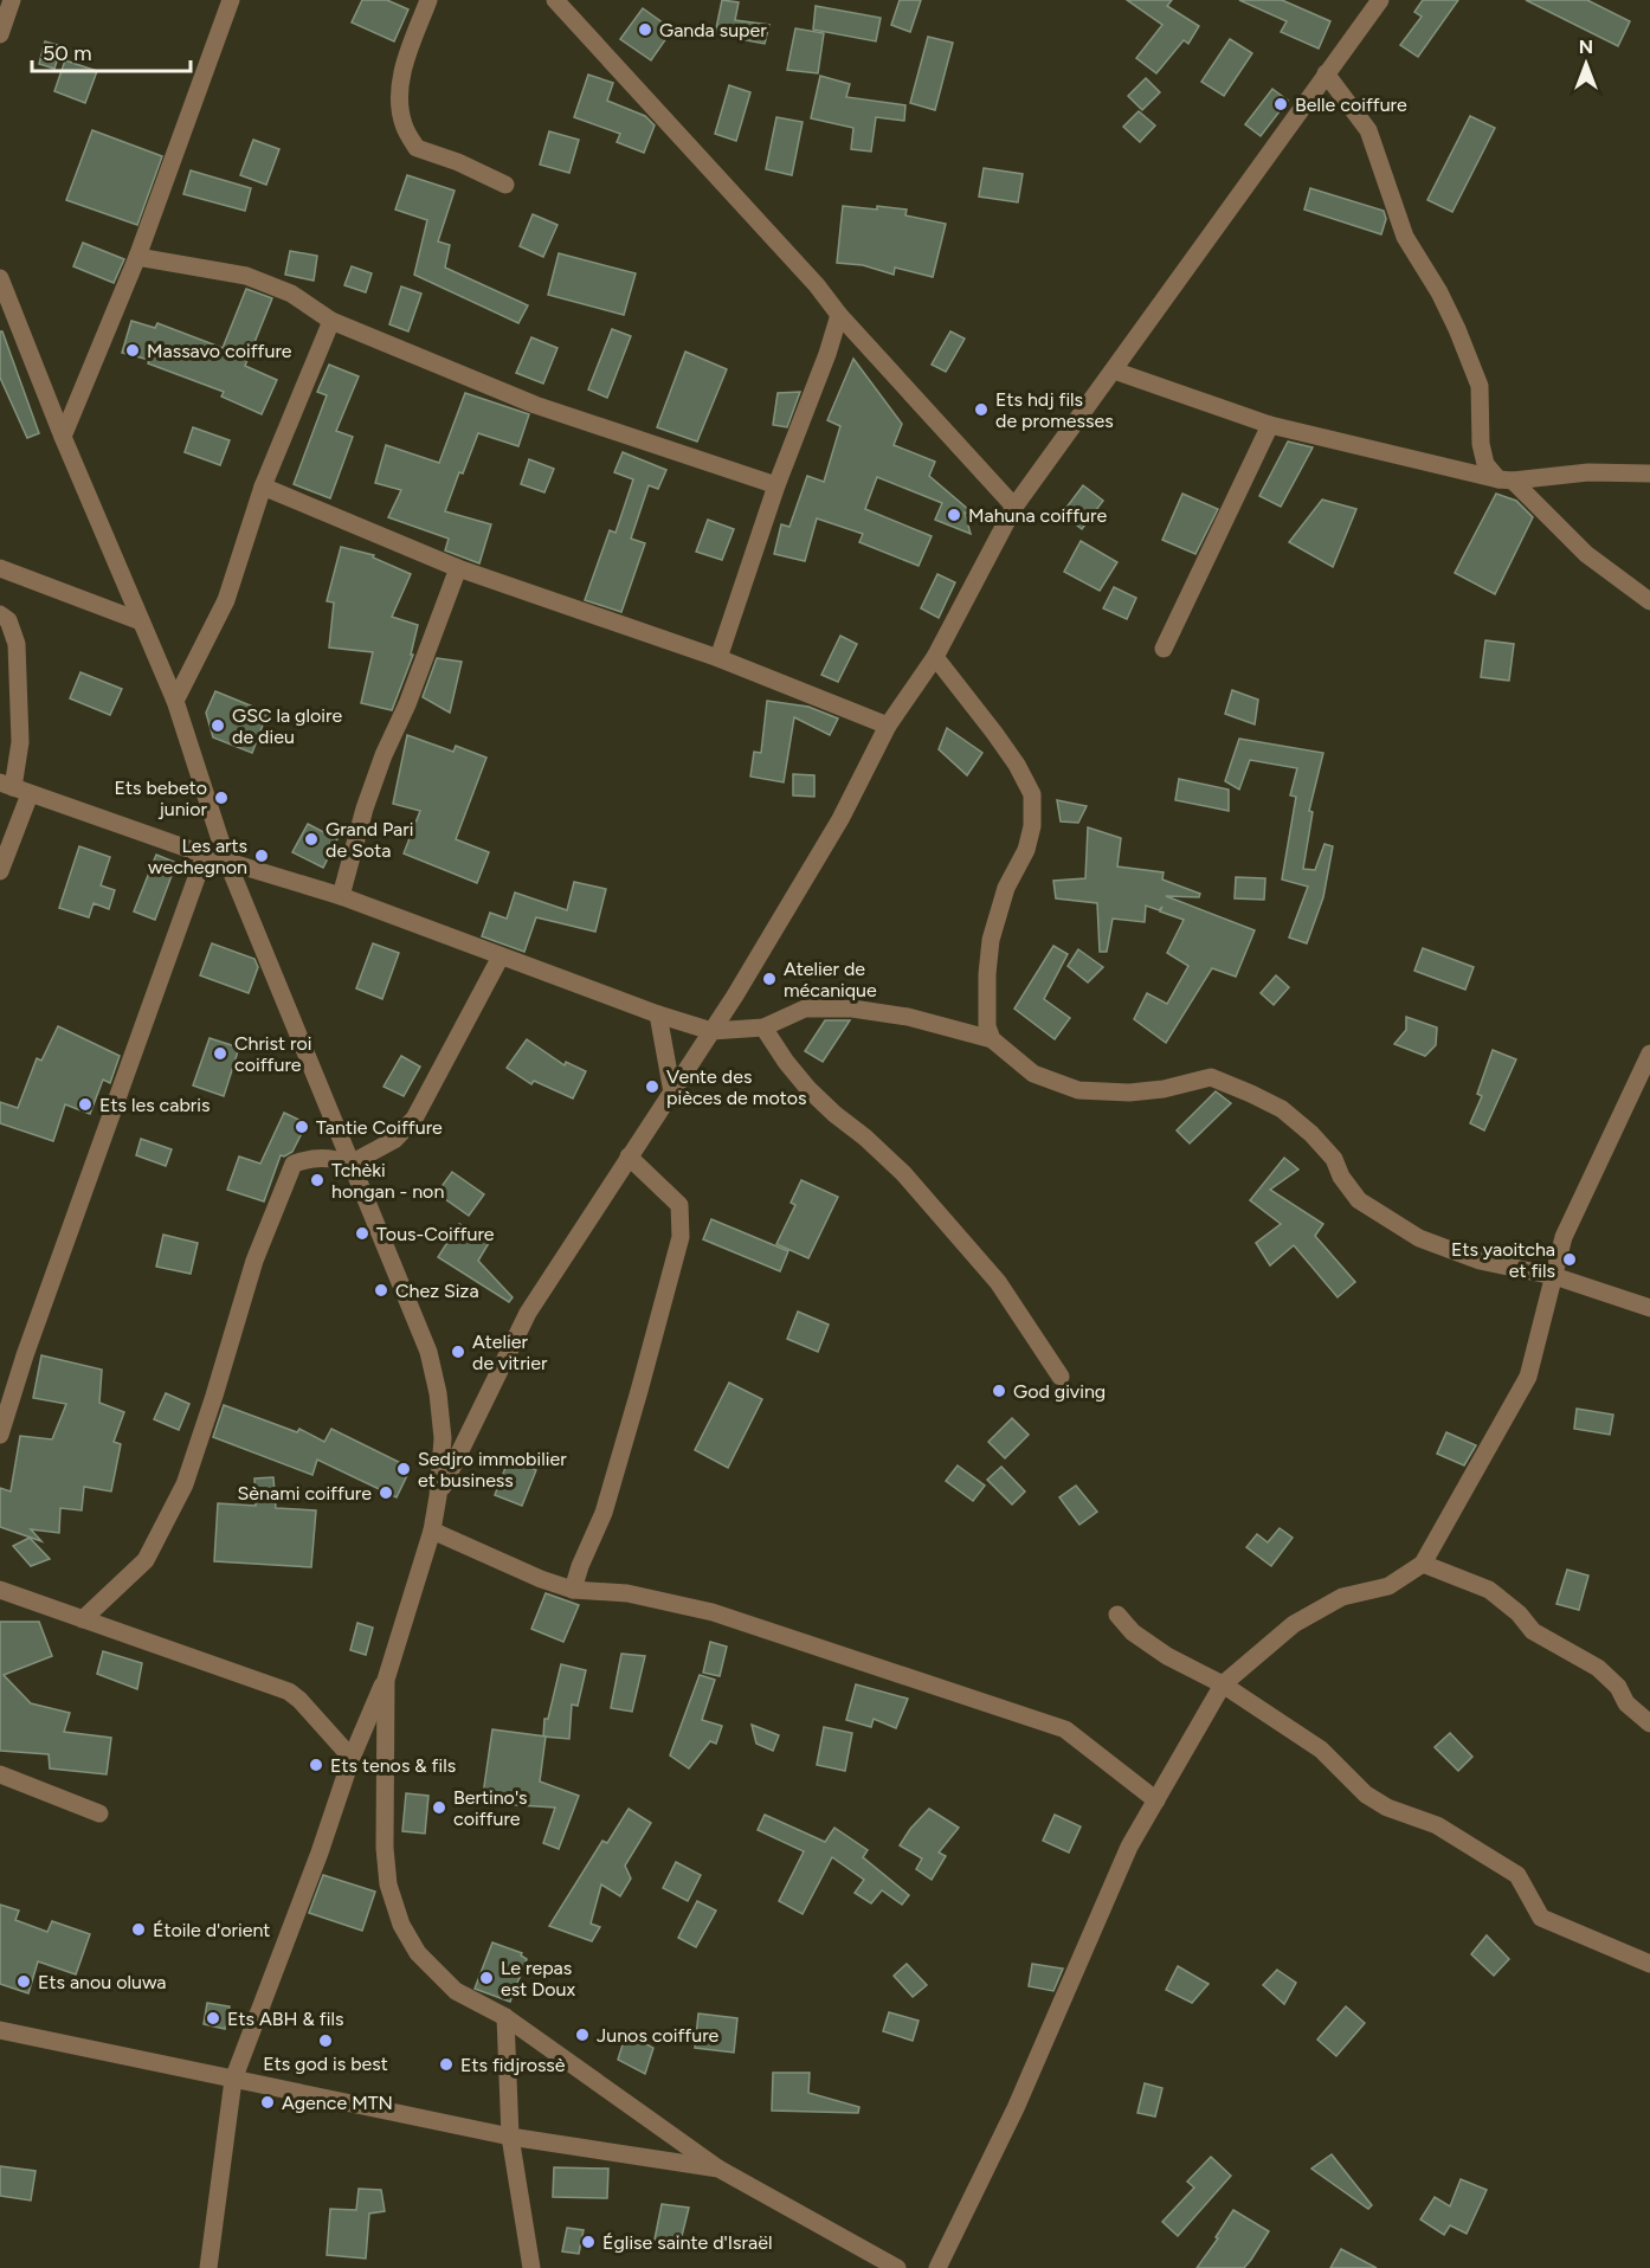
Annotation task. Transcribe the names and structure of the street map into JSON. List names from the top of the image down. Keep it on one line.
{"places":["Ganda super","Belle coiffure","Massavo coiffure","Ets hdj fils de promesses","Mahuna coiffure","GSC la gloire de dieu","Ets bebeto junior","Grand Pari de Sota","Les arts wechegnon","Atelier de mécanique","Christ roi coiffure","Vente des pièces de motos","Ets les cabris","Tantie Coiffure","Tchèki hongan - non","Tous-Coiffure","Ets yaoitcha et fils","Chez Siza","Atelier de vitrier","God giving","Sedjro immobilier et business","Sènami coiffure","Ets tenos & fils","Bertino's coiffure","Étoile d'orient","Le repas est Doux","Ets anou oluwa","Ets ABH & fils","Junos coiffure","Ets god is best","Ets fidjrossè","Agence MTN","Église sainte d'Israël"],"scale_bar":"50 m","north":"top"}
